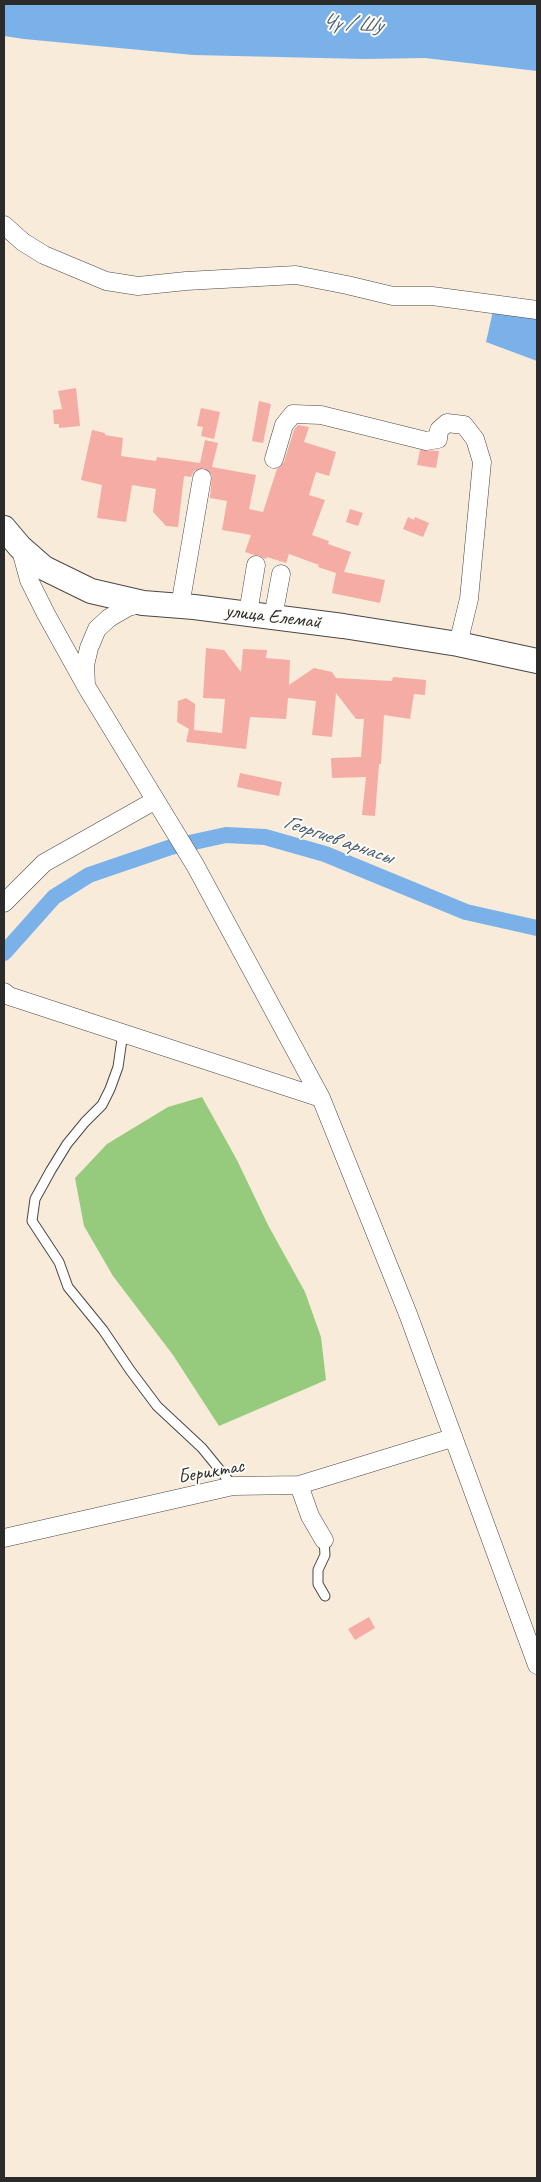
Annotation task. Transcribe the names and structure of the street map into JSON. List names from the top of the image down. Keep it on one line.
{"streets":{"street":["улица Елемай","Бериктас"]},"water":["Чү / Шу","Георгиев арнасы"]}
